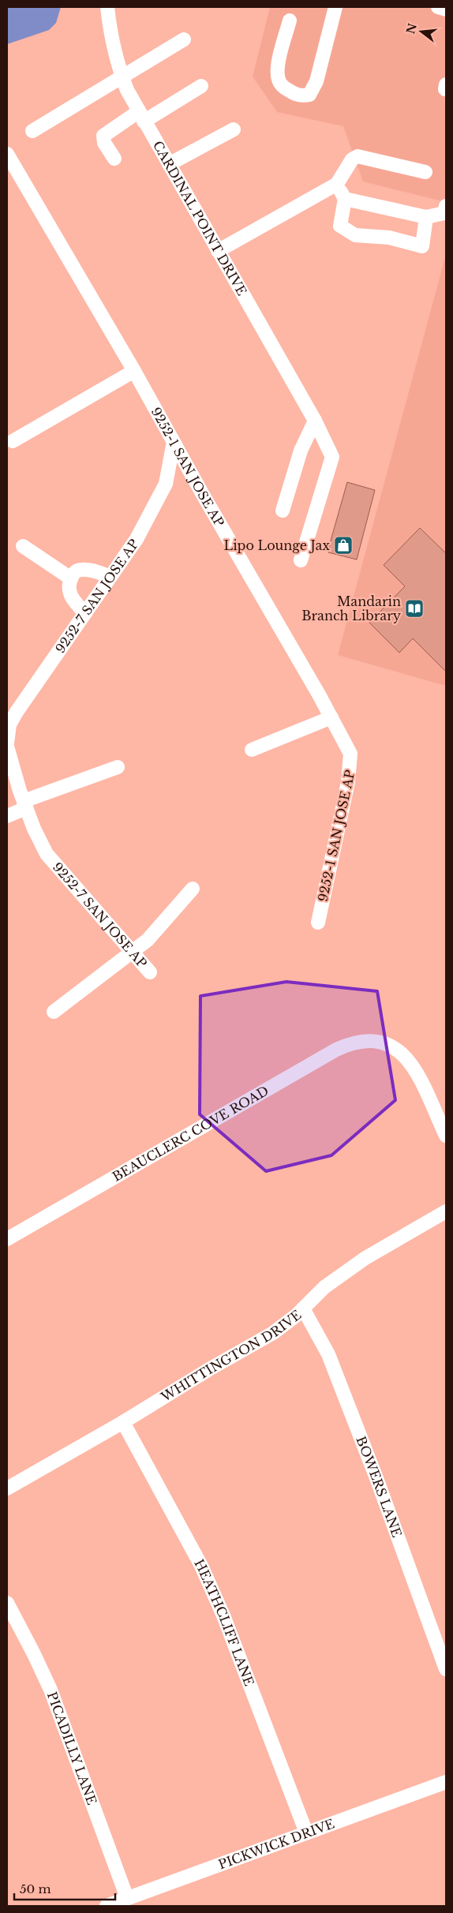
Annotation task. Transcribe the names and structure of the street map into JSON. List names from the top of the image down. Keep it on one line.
{"streets":{"street":["CARDINAL POINT DRIVE","9252-1 SAN JOSE AP","9252-7 SAN JOSE AP","BEAUCLERC COVE ROAD","WHITTINGTON DRIVE","BOWERS LANE","HEATHCLIFF LANE","PICADILLY LANE","PICKWICK DRIVE"]},"crossings":[["9252-1 SAN JOSE AP","9252-7 SAN JOSE AP"],["WHITTINGTON DRIVE","BOWERS LANE"],["WHITTINGTON DRIVE","HEATHCLIFF LANE"],["HEATHCLIFF LANE","PICKWICK DRIVE"],["PICADILLY LANE","PICKWICK DRIVE"]],"places":{"shop":["Lipo Lounge Jax"],"library":["Mandarin Branch Library"]},"scale_bar":"50 m","north":"left"}
